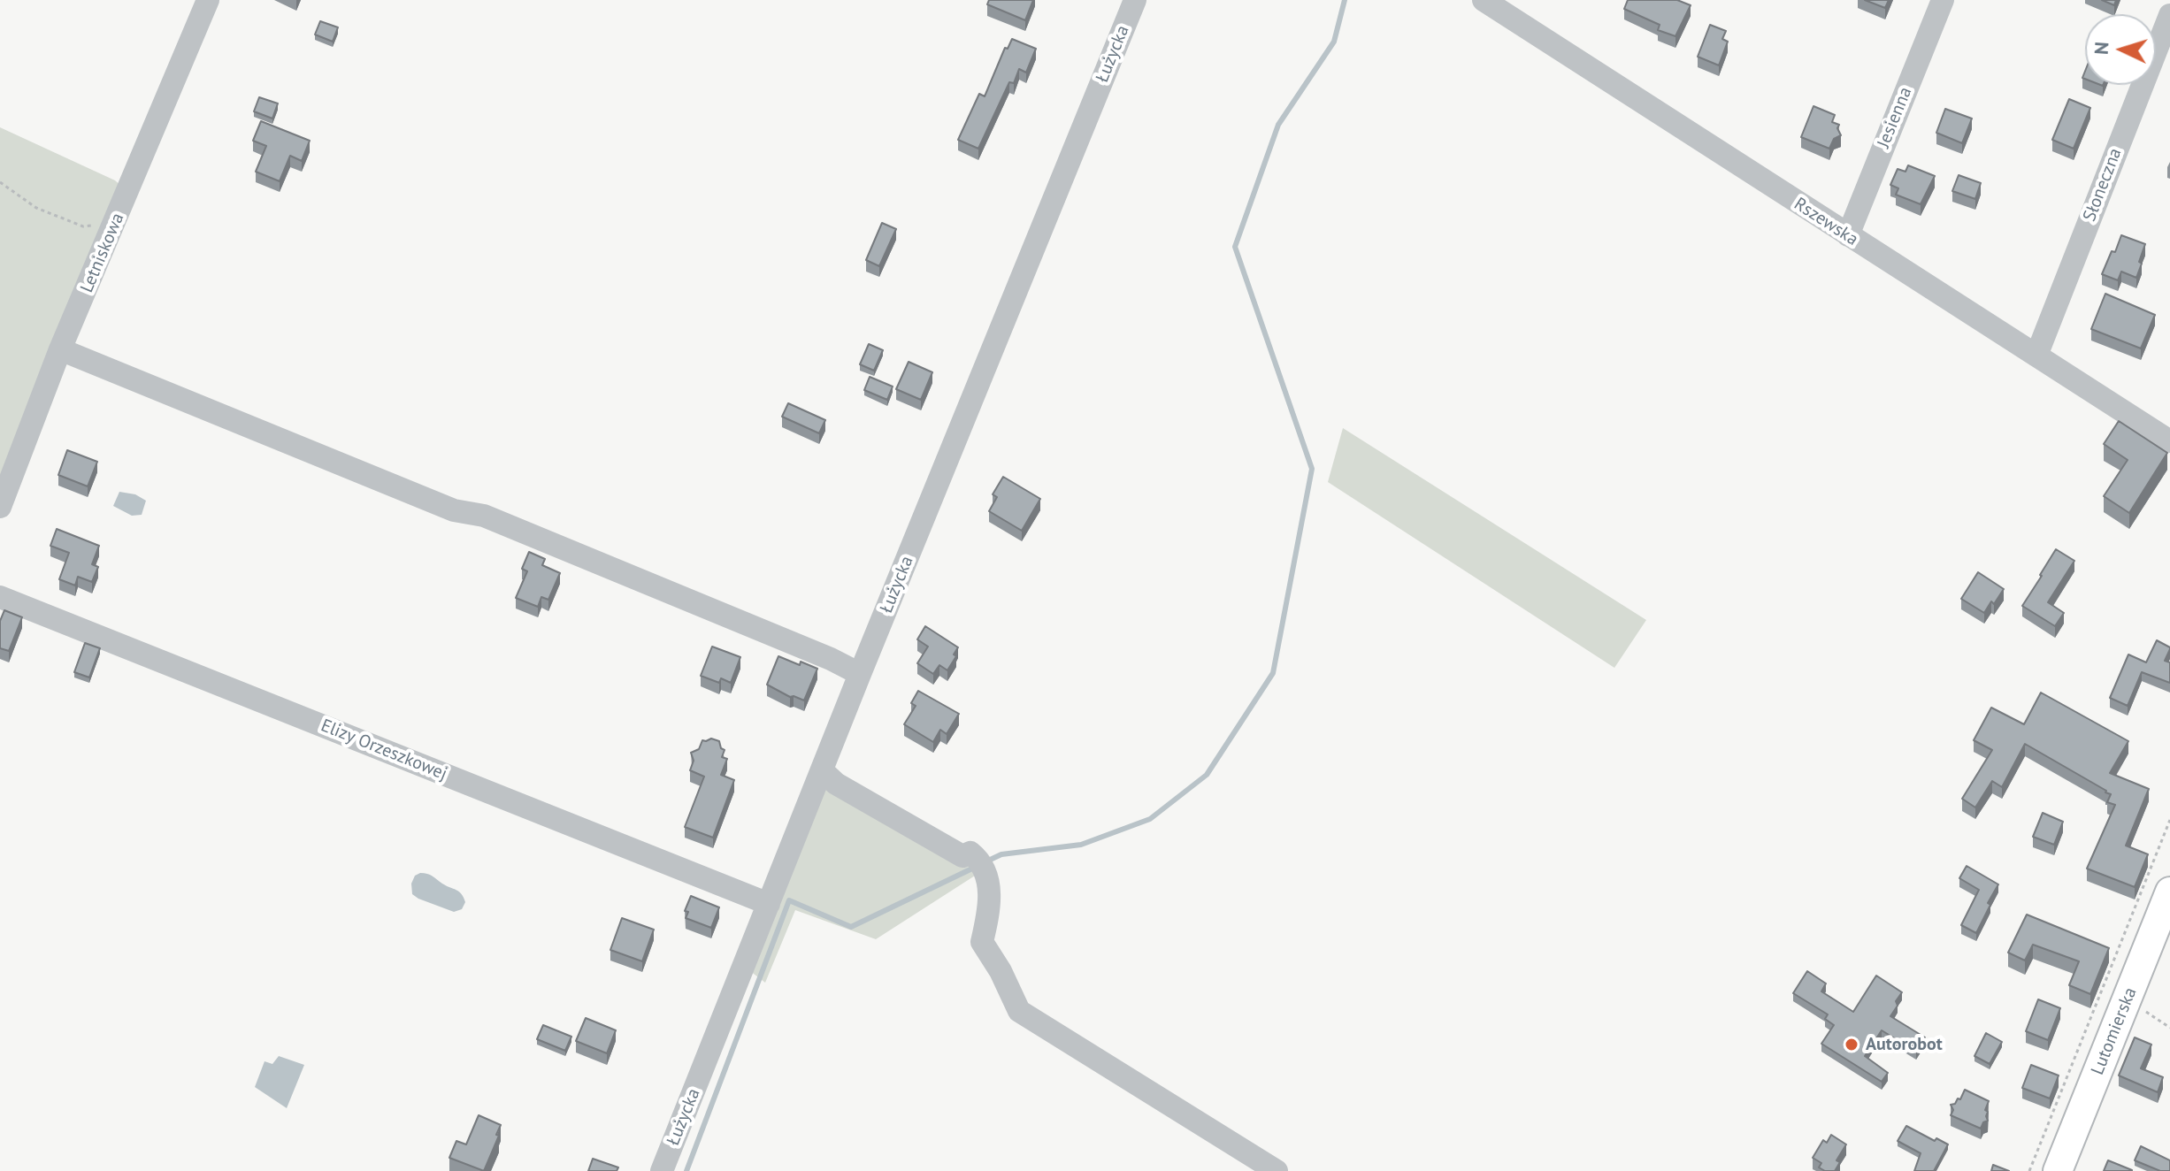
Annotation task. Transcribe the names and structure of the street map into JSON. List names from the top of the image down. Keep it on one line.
{"streets":{"main road":["Lutomierska"],"street":["Łużycka","Jesienna","Słoneczna","Rszewska","Letniskowa","Elizy Orzeszkowej"]},"crossings":[["Łużycka","Elizy Orzeszkowej"],["Jesienna","Rszewska"],["Słoneczna","Rszewska"]],"places":["Autorobot"],"north":"left"}
